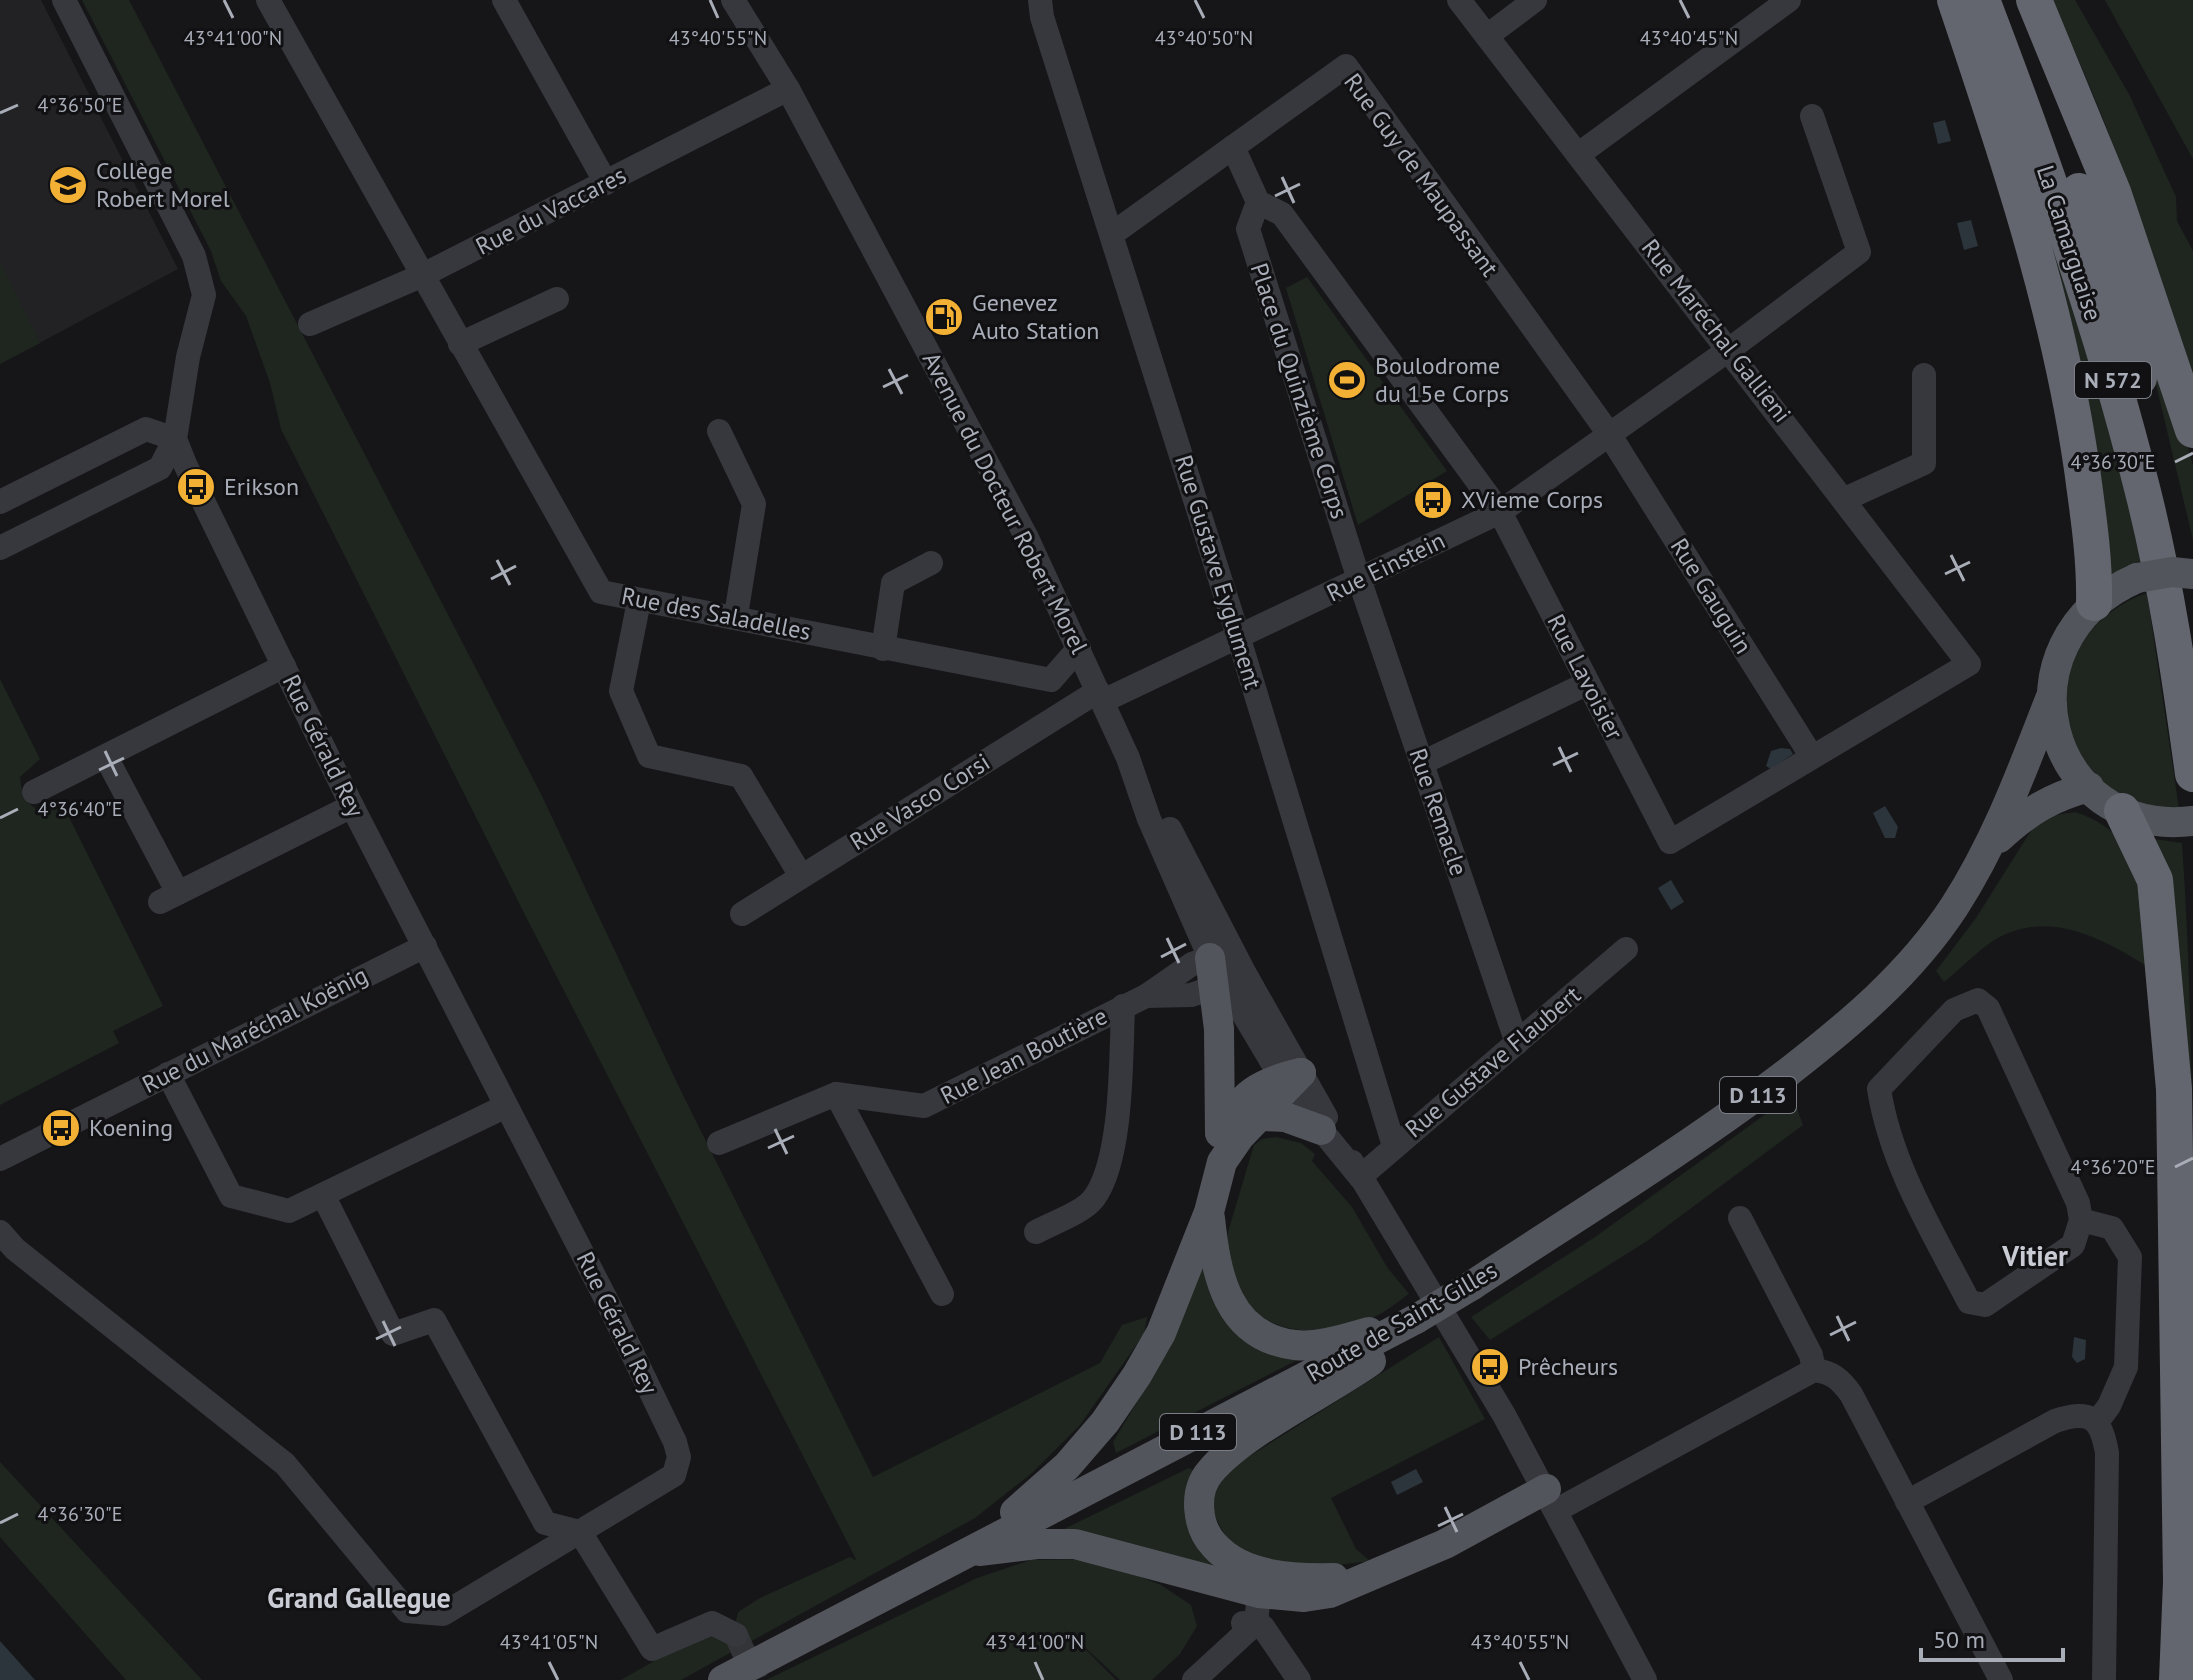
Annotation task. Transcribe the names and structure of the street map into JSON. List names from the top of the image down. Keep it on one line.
{"streets":{"highway":["La Camarguaise","N 572"],"main road":["D 113","Route de Saint-Gilles"],"street":["Rue Guy de Maupassant","Rue du Vaccares","Rue Maréchal Gallieni","Place du Quinzième Corps","Avenue du Docteur Robert Morel","Rue Einstein","Rue Gustave Eyglument","Rue Gauguin","Rue des Saladelles","Rue Lavoisier","Rue Gérald Rey","Rue Vasco Corsi","Rue Remacle","Rue du Maréchal Koënig","Rue Jean Boutière","Rue Gustave Flaubert"]},"crossings":[["Rue Guy de Maupassant","Rue Einstein"],["Rue Guy de Maupassant","Rue Gustave Eyglument"],["Rue Guy de Maupassant","Rue Gauguin"],["Rue du Vaccares","Avenue du Docteur Robert Morel"],["Rue du Vaccares","Rue des Saladelles"],["Rue Maréchal Gallieni","Rue Einstein"],["Rue Maréchal Gallieni","Rue Gauguin"],["Rue Maréchal Gallieni","Rue Lavoisier"],["Place du Quinzième Corps","Rue Einstein"],["Place du Quinzième Corps","Rue Lavoisier"],["Place du Quinzième Corps","Rue Remacle"],["Avenue du Docteur Robert Morel","Rue Einstein"],["Avenue du Docteur Robert Morel","Rue Vasco Corsi"],["Avenue du Docteur Robert Morel","Rue Jean Boutière"],["Avenue du Docteur Robert Morel","Rue Gustave Flaubert"],["Rue Einstein","Rue Gustave Eyglument"],["Rue Einstein","Rue Gauguin"],["Rue Einstein","Rue Lavoisier"],["Rue Einstein","Rue Vasco Corsi"],["Rue Einstein","Rue Remacle"],["Rue Gustave Eyglument","Rue Gustave Flaubert"],["Rue Gauguin","Rue Lavoisier"],["Rue Gérald Rey","Rue du Maréchal Koënig"],["Rue Remacle","Rue Gustave Flaubert"]],"districts":["Vitier","Grand Gallegue"],"places":{"school or university":["Collège Robert Morel"],"fuel station":["Genevez Auto Station"],"sports":["Boulodrome du 15e Corps"],"bus stop":["Erikson","XVieme Corps","Koening","Prêcheurs"]},"scale_bar":"50 m","coordinates":["43°41'00\"N","43°40'55\"N","43°40'50\"N","43°40'45\"N","4°36'50\"E","4°36'30\"E","4°36'40\"E","4°36'20\"E","43°41'05\"N"]}
